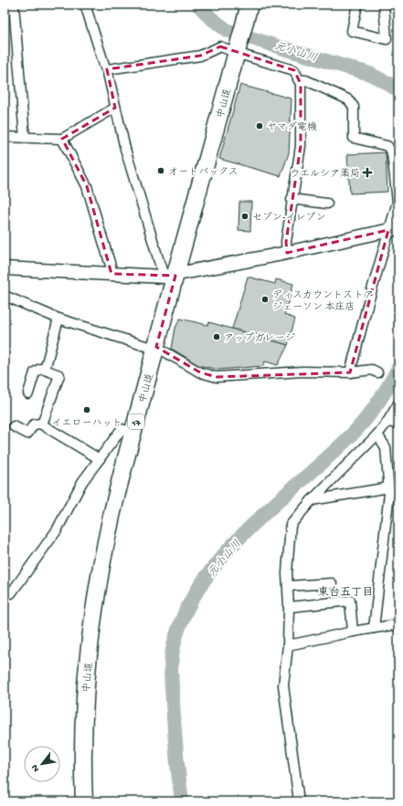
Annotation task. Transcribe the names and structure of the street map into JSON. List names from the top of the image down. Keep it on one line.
{"streets":{"highway":["中山道","17"]},"districts":["東台五丁目"],"water":["元小山川"],"places":{"other":["ヤマダ電機","オートバックス","セブン-イレブン","ディスカウントストア ジェーソン 本庄店","アップガレージ","イエローハット"],"health":["ウエルシア薬局"]},"north":"bottom left"}
